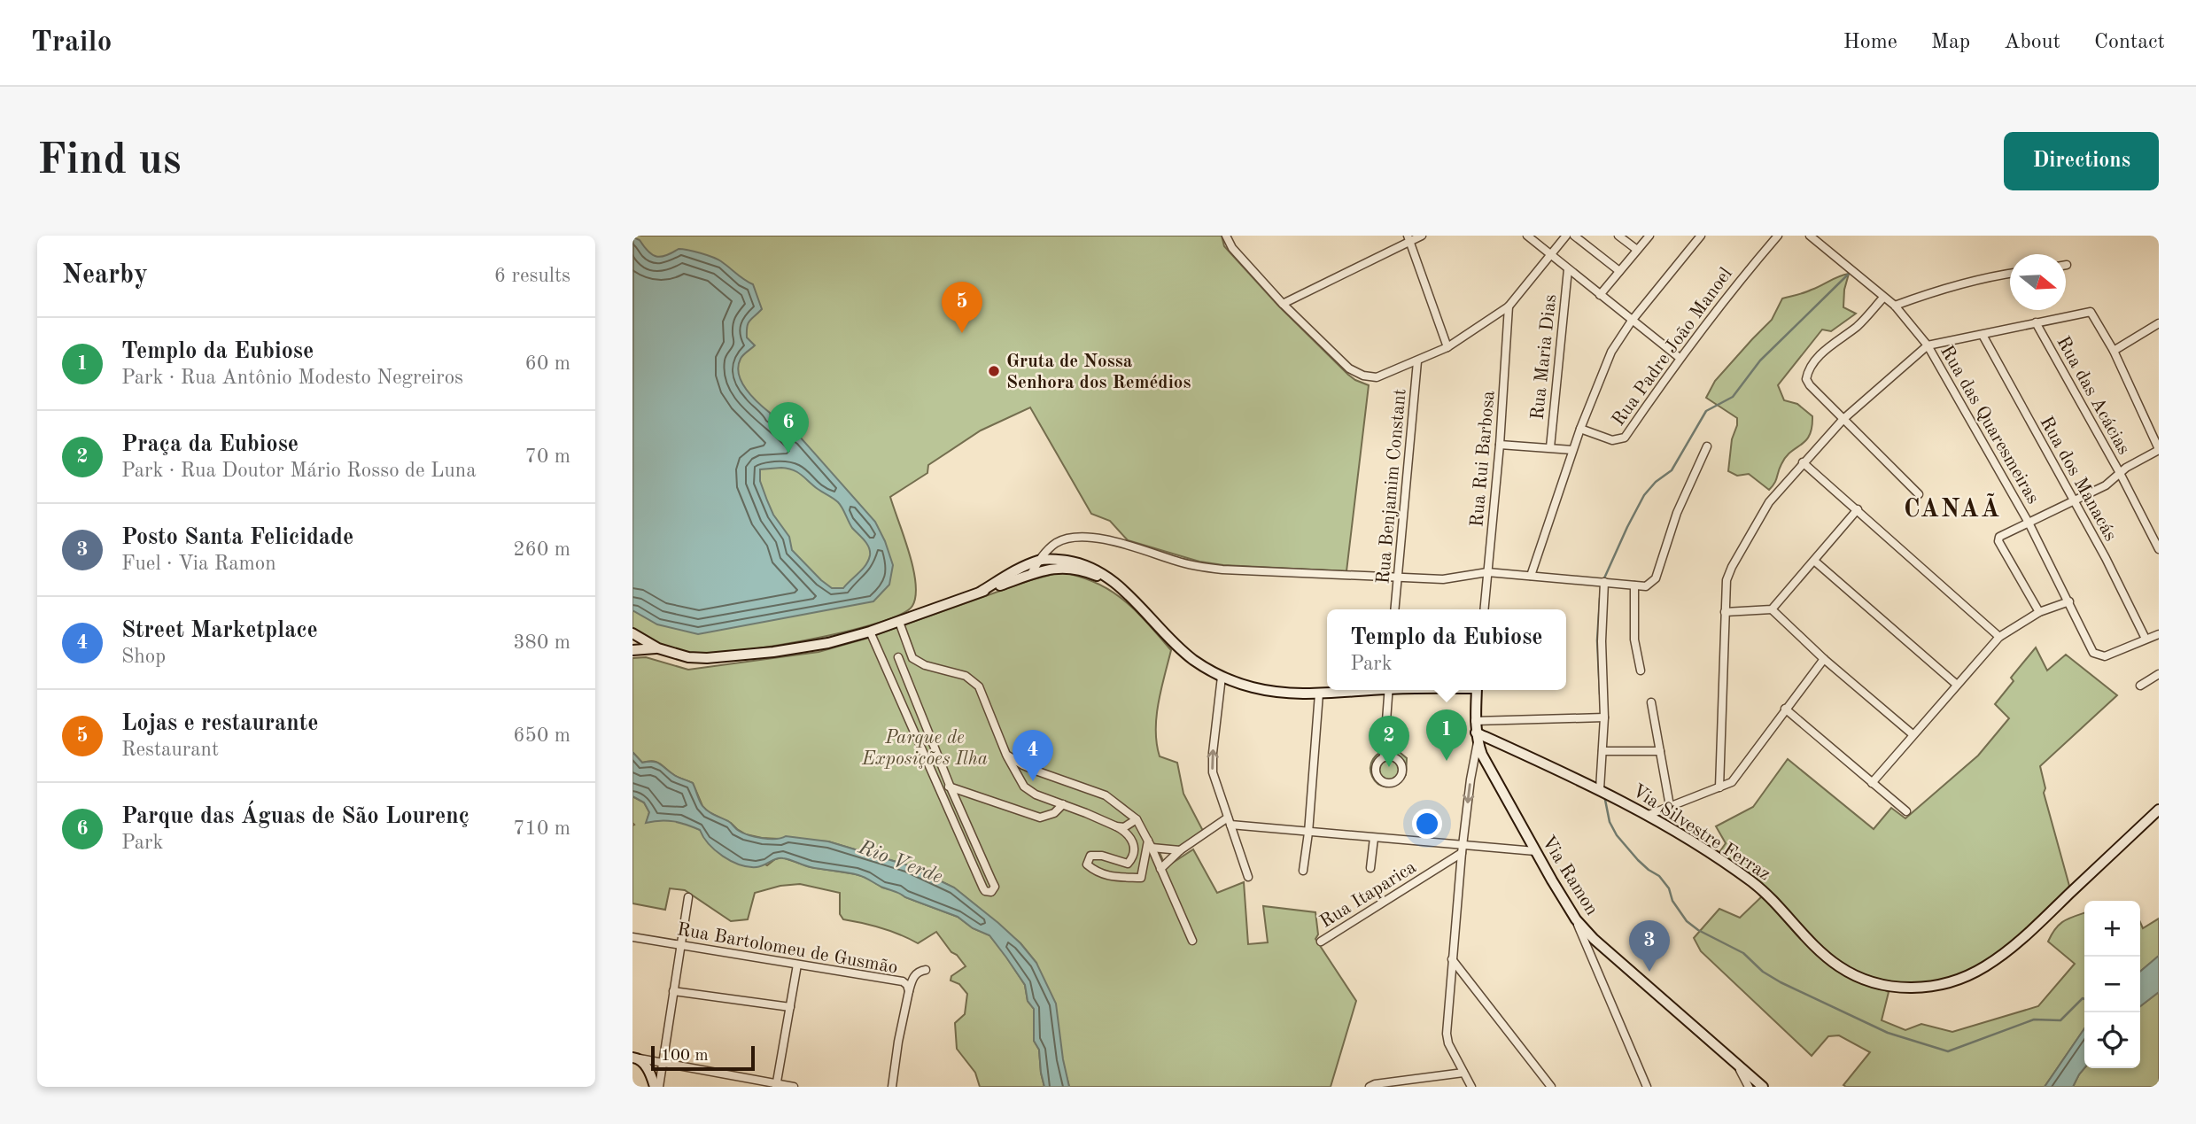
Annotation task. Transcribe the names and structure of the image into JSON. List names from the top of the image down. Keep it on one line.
{"streets":{"main road":["Via Silvestre Ferraz","Via Ramon"],"street":["Rua Padre João Manoel","Rua Maria Dias","Rua das Acácias","Rua das Quaresmeiras","Rua Rui Barbosa","Rua dos Manacás","Rua Benjamim Constant","Rua Itaparica","Rua Bartolomeu de Gusmão"]},"crossings":[["Rua das Quaresmeiras","Rua dos Manacás"],["Via Silvestre Ferraz","Via Ramon"]],"districts":["CANAÃ"],"water":["Rio Verde"],"parks":["Parque de Exposições Ilha"],"places":["Gruta de Nossa Senhora dos Remédios"],"scale_bar":"100 m","north":"right","page":{"header":"Trailo","nav":["Home","Map","About","Contact"],"buttons":"Directions","title":"Find us","heading":["Nearby","6 results"],"pins":["5","6","1","2","4","3"],"list":[{"mark":"1","name":"Templo da Eubiose","note":"Park · Rua Antônio Modesto Negreiros","value":"60 m"},{"mark":"2","name":"Praça da Eubiose","note":"Park · Rua Doutor Mário Rosso de Luna","value":"70 m"},{"mark":"3","name":"Posto Santa Felicidade","note":"Fuel · Via Ramon","value":"260 m"},{"mark":"4","name":"Street Marketplace","note":"Shop","value":"380 m"},{"mark":"5","name":"Lojas e restaurante","note":"Restaurant","value":"650 m"},{"mark":"6","name":"Parque das Águas de São Lourenç","note":"Park","value":"710 m"}],"popup":["Templo da Eubiose","Park"],"map_buttons":["+","−"],"scale":"100 m"}}
